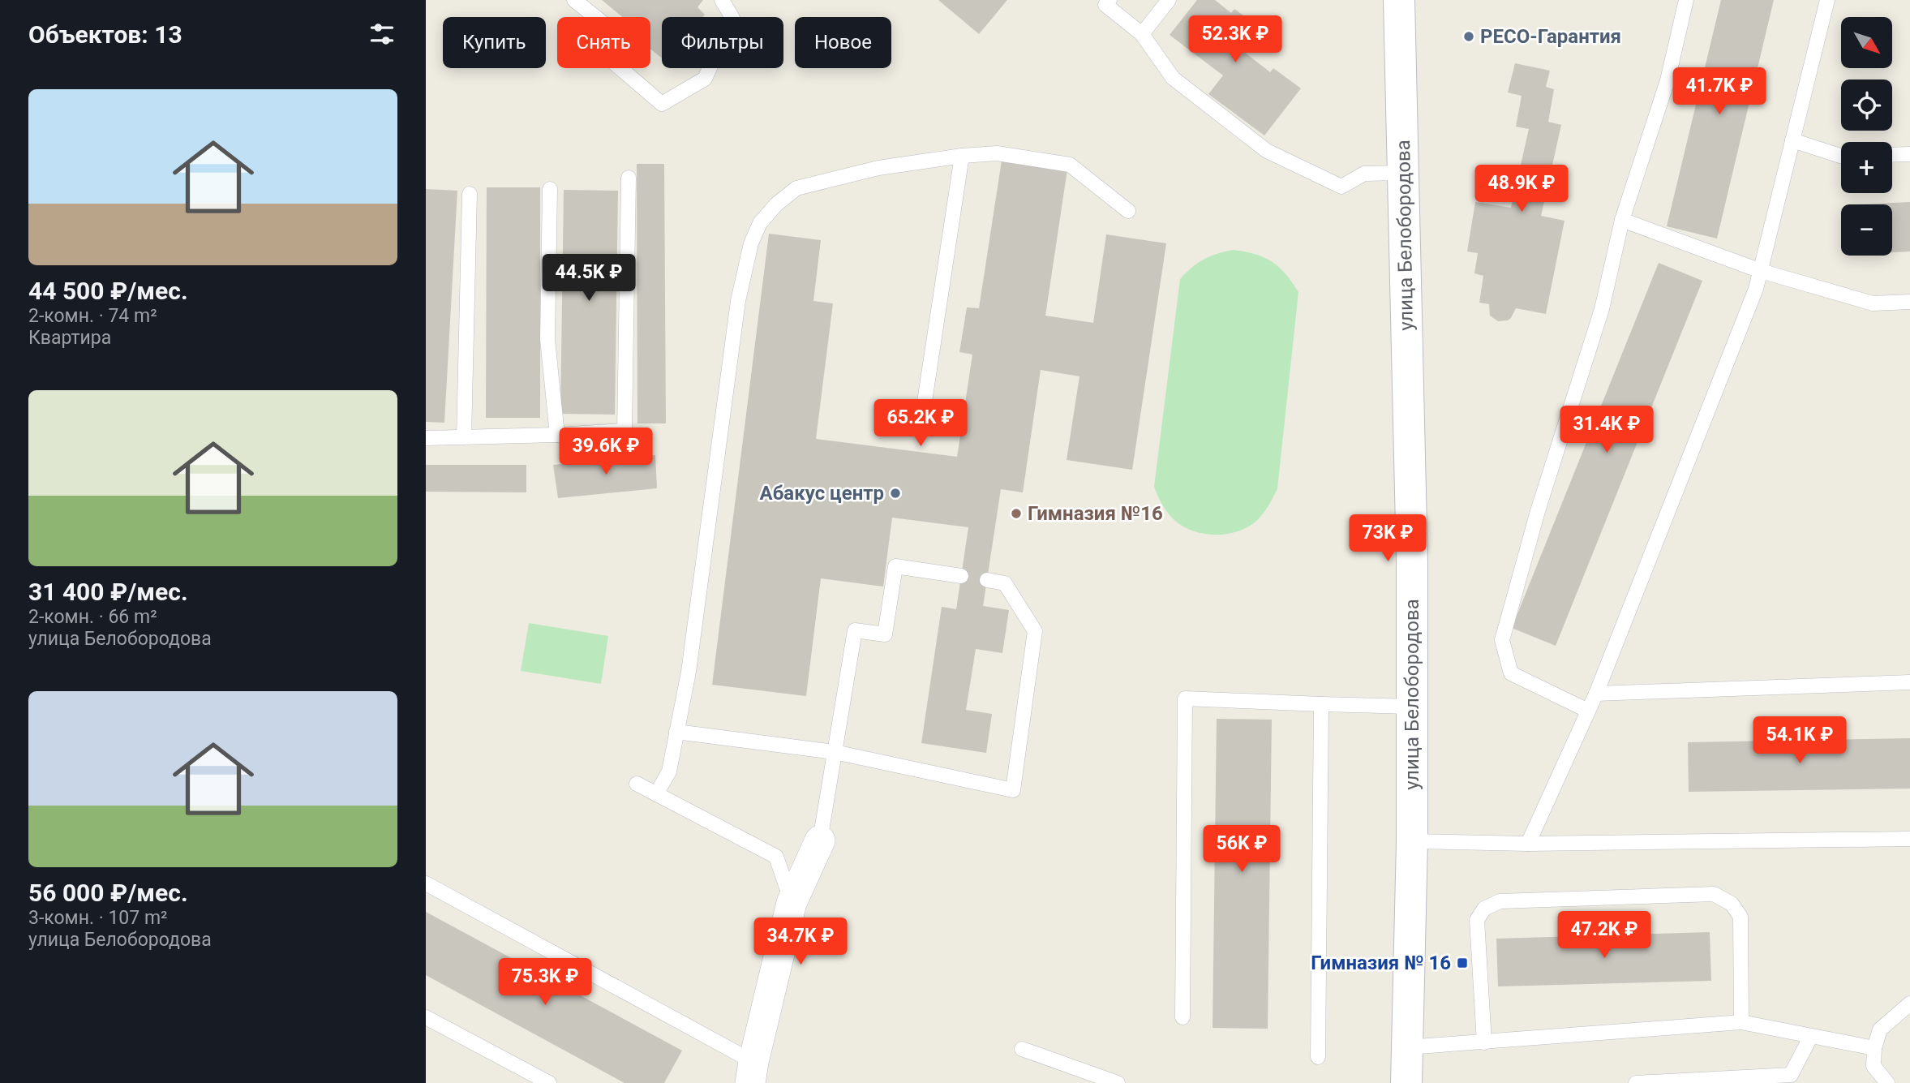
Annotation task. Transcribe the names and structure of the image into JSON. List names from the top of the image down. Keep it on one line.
{"streets":{"street":["улица Белобородова"]},"places":{"other":["РЕСО-Гарантия","Абакус центр","Гимназия №16"],"transit":["Гимназия № 16"]},"north":"bottom right","page":{"heading":"Объектов: 13","price":["52.3K ₽","41.7K ₽","48.9K ₽","44.5K ₽","65.2K ₽","31.4K ₽","39.6K ₽","73K ₽","54.1K ₽","56K ₽","47.2K ₽","34.7K ₽","75.3K ₽"],"map_buttons":["+","−"],"chip":["Купить","Снять","Фильтры","Новое"],"list":[{"name":"44 500 ₽/мес.","note":"2-комн. · 74 m² · Квартира"},{"name":"31 400 ₽/мес.","note":"2-комн. · 66 m² · улица Белобородова"},{"name":"56 000 ₽/мес.","note":"3-комн. · 107 m² · улица Белобородова"}]}}
